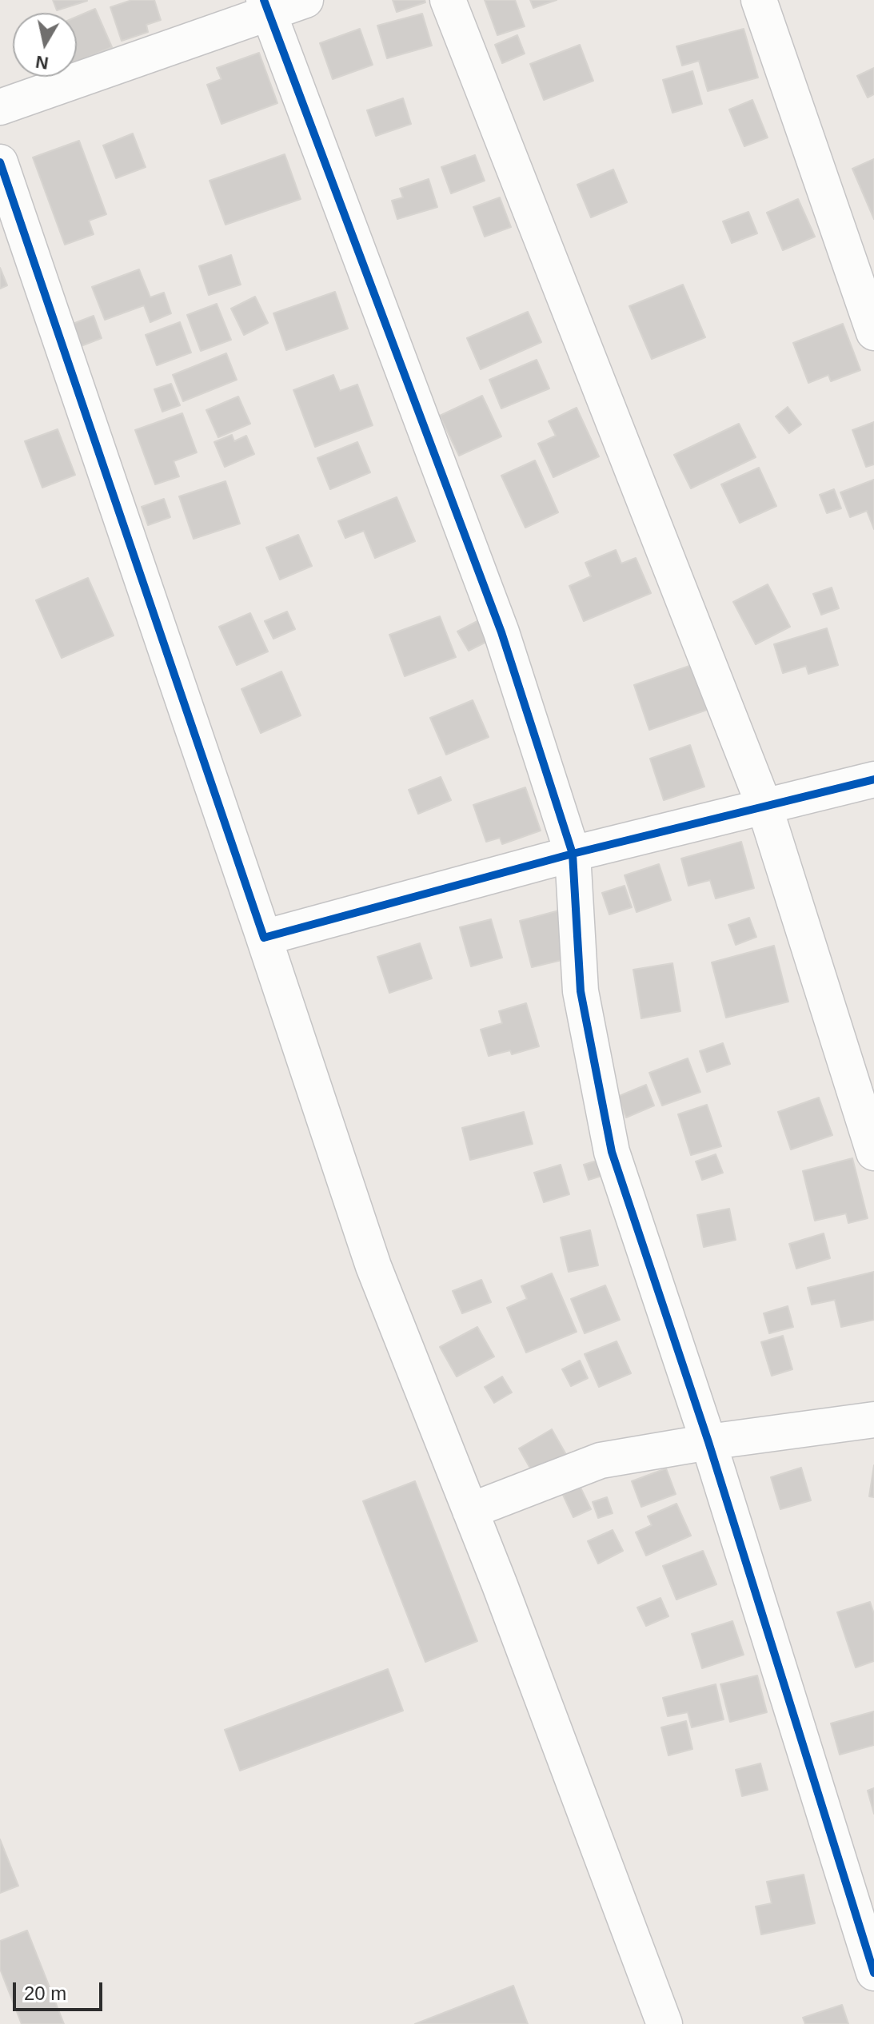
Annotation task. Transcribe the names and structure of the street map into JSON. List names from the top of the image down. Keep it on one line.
{"scale_bar":"20 m","north":"bottom"}
